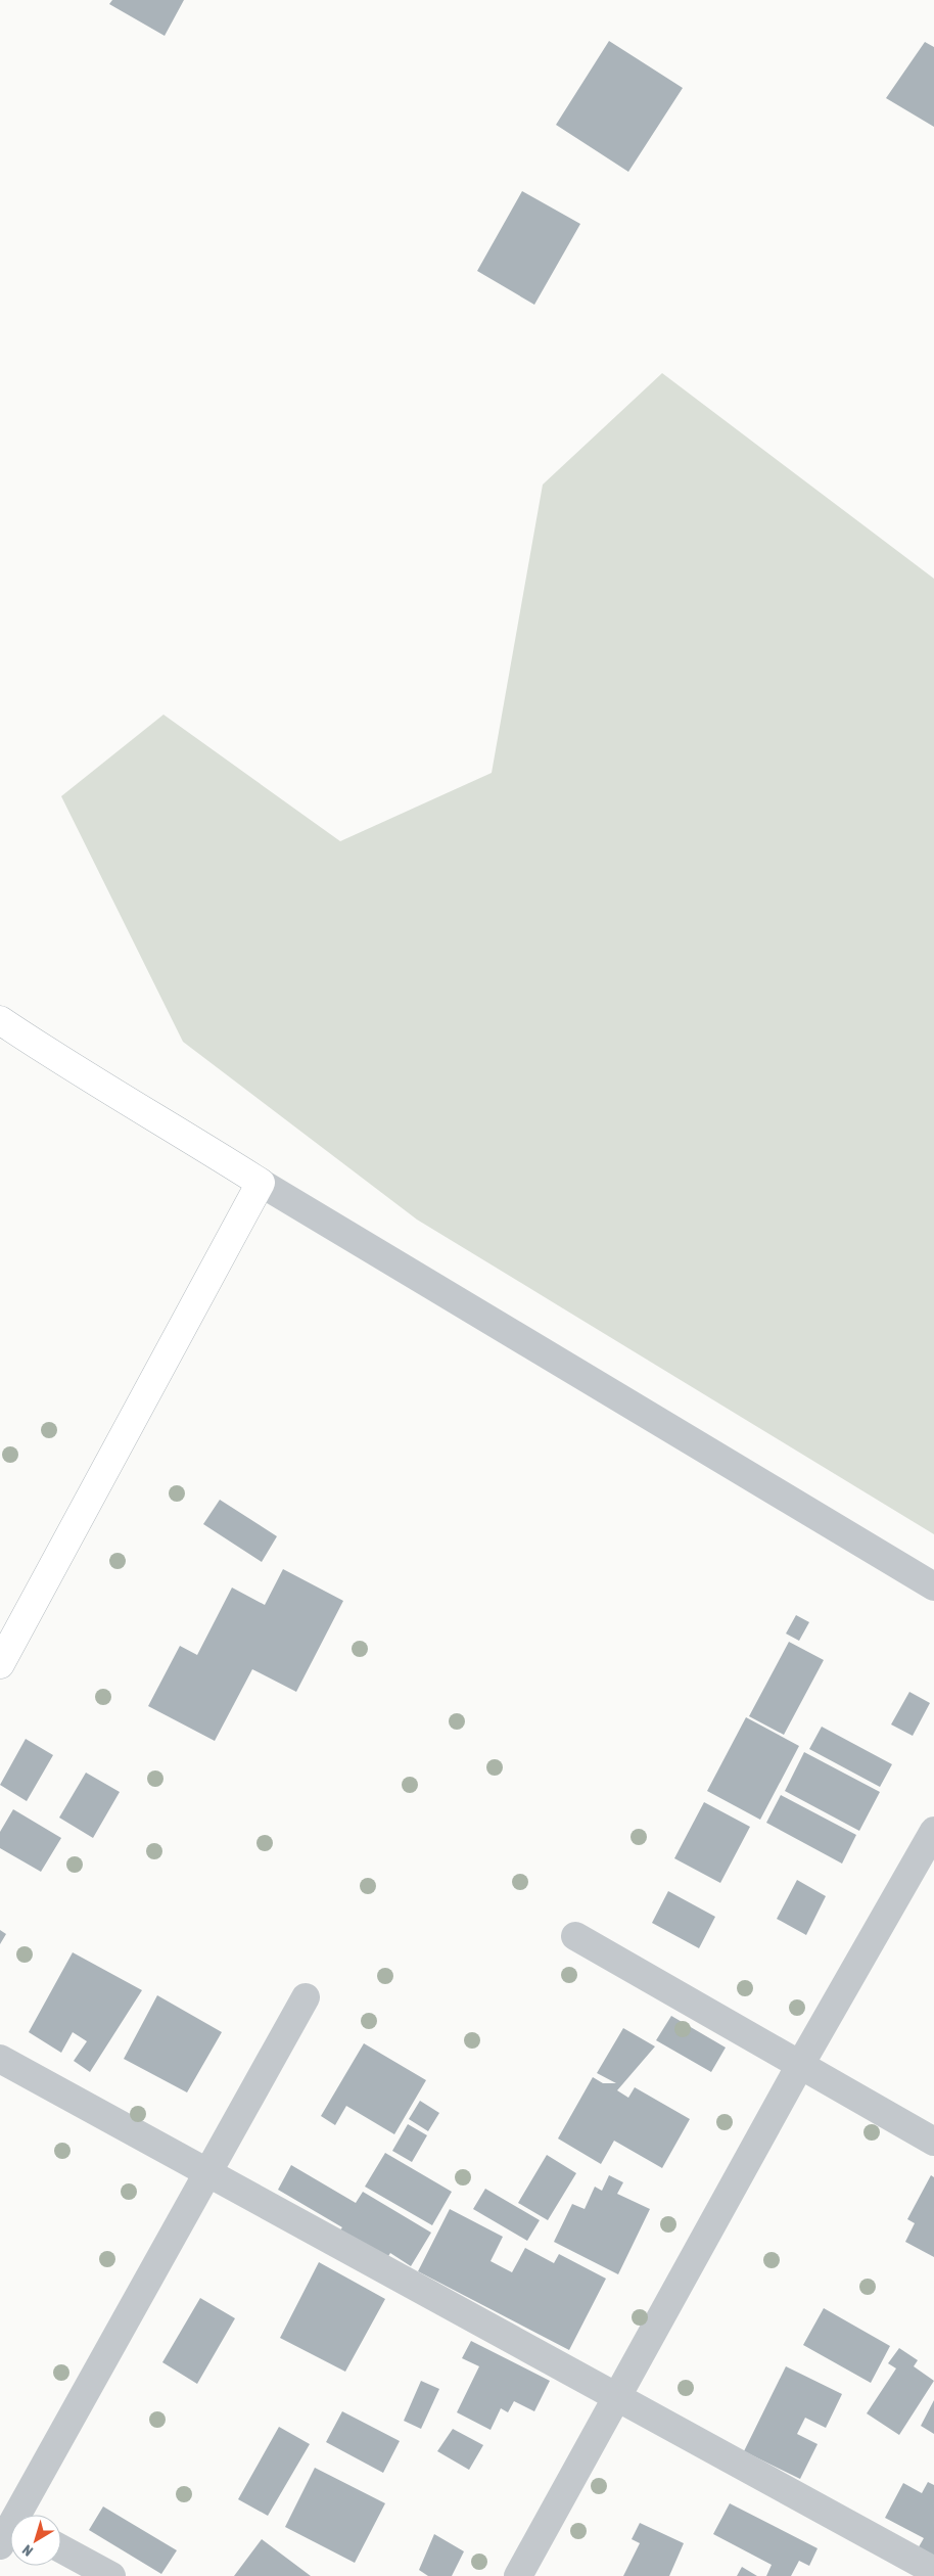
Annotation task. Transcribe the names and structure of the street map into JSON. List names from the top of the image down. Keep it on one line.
{"north":"bottom left"}
